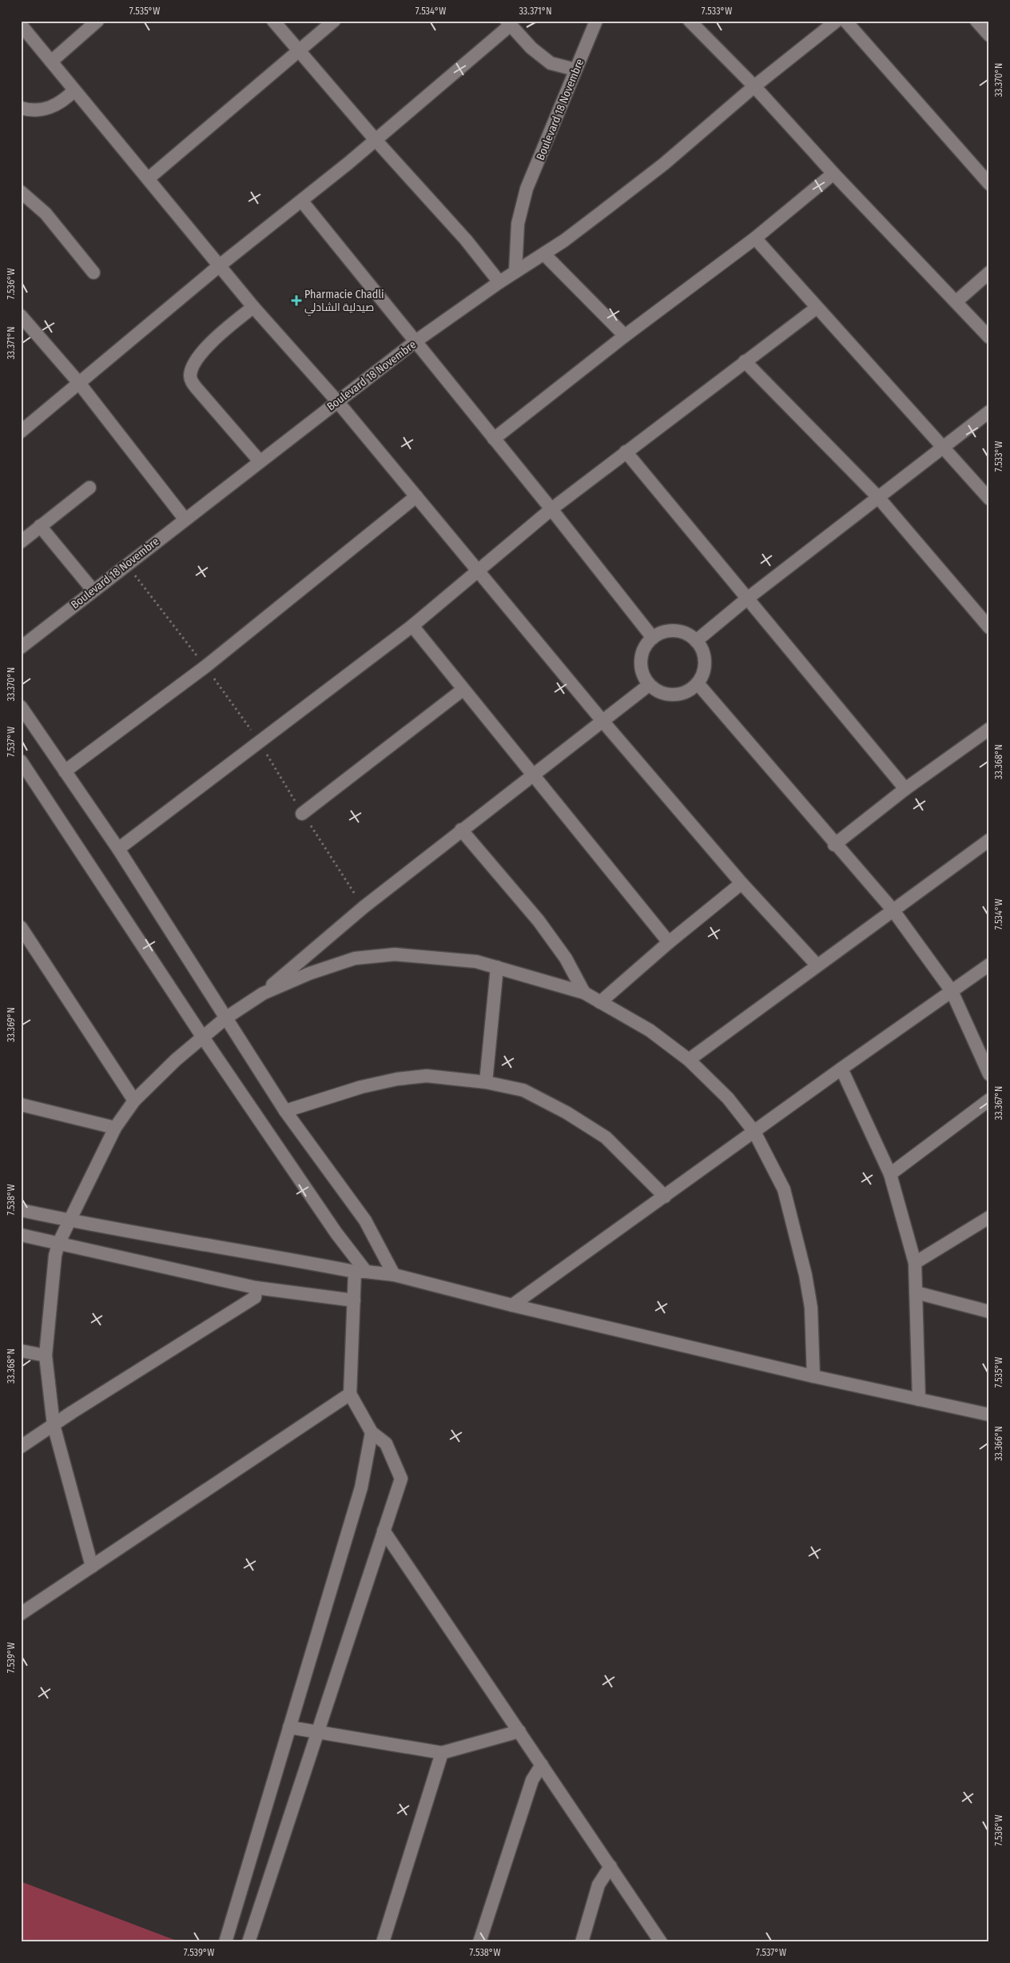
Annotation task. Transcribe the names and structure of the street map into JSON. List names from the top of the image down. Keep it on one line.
{"streets":{"street":["Boulevard 18 Novembre"]},"places":{"health":["Pharmacie Chadli صيدلية الشادلي"]},"coordinates":["7.535°W","7.534°W","33.371°N","7.533°W","33.370°N","7.536°W","7.537°W","33.368°N","33.369°N","33.367°N","7.538°W","33.366°N","7.539°W"]}
